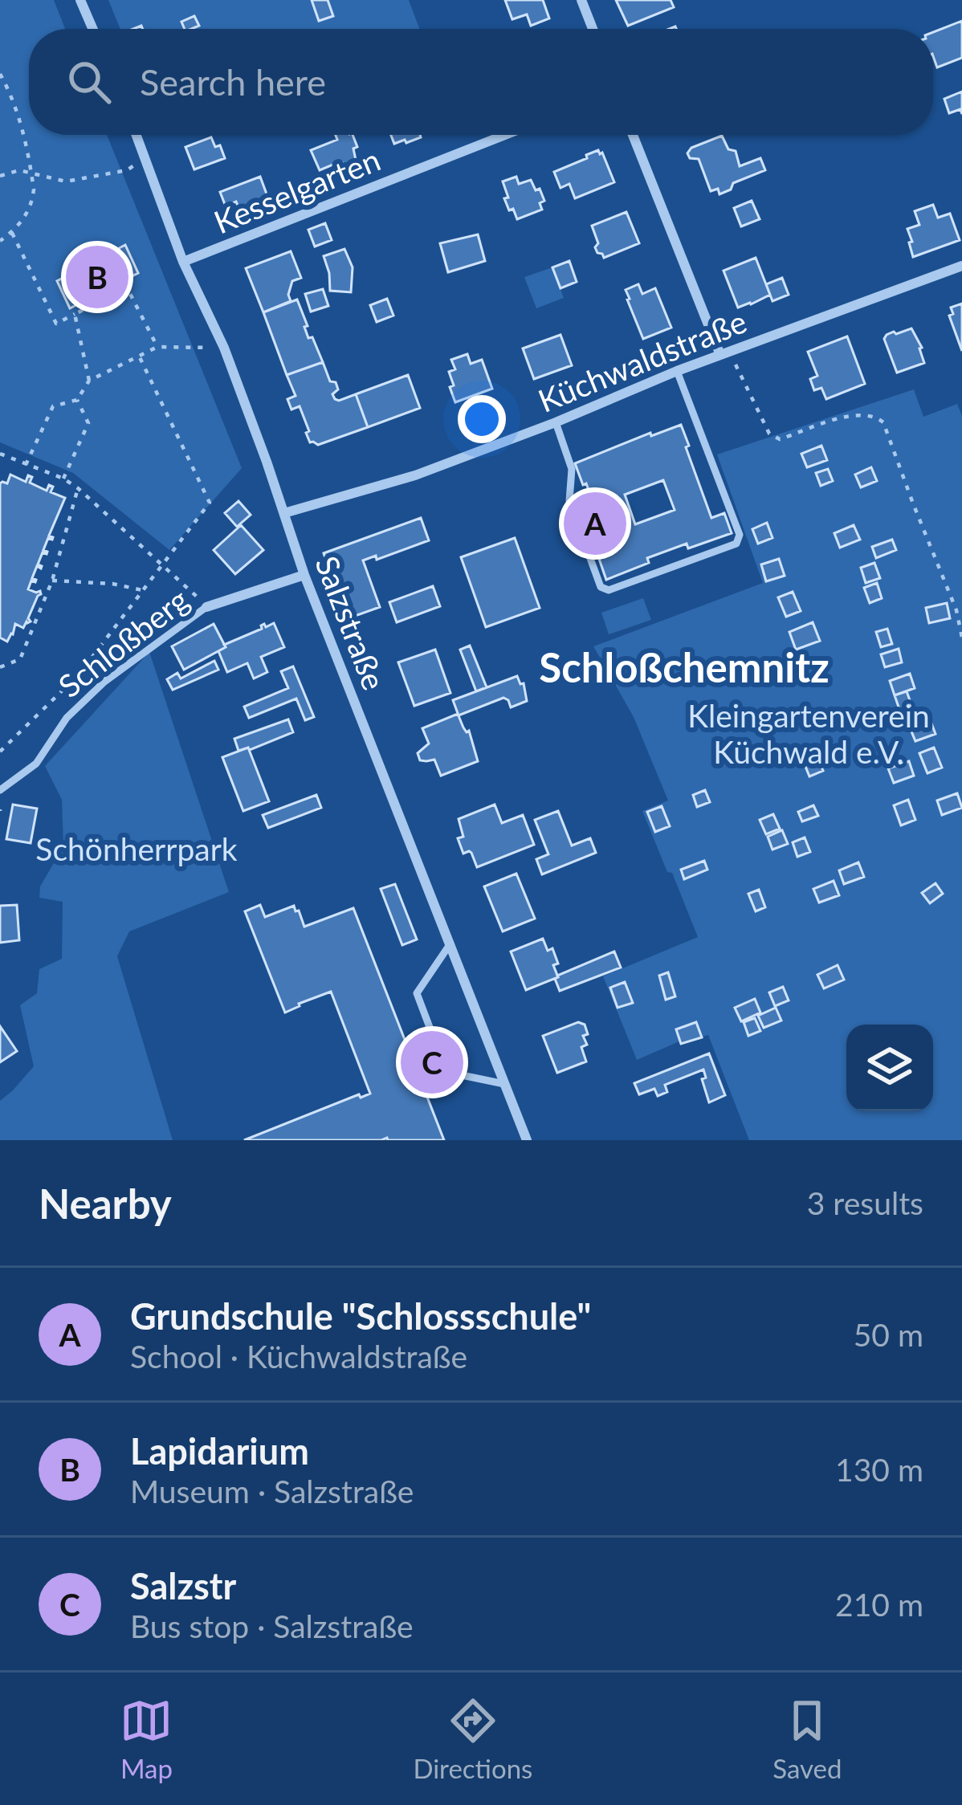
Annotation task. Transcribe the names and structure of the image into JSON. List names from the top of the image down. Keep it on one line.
{"streets":{"street":["Kesselgarten","Küchwaldstraße","Salzstraße","Schloßberg"]},"crossings":[["Kesselgarten","Salzstraße"],["Küchwaldstraße","Salzstraße"],["Salzstraße","Schloßberg"]],"districts":["Schloßchemnitz"],"parks":["Kleingartenverein Küchwald e.V.","Schönherrpark"],"page":{"search":"Search here","pins":["B","A","C"],"heading":["Nearby","3 results"],"list":[{"mark":"A","name":"Grundschule \"Schlossschule\"","note":"School · Küchwaldstraße","value":"50 m"},{"mark":"B","name":"Lapidarium","note":"Museum · Salzstraße","value":"130 m"},{"mark":"C","name":"Salzstr","note":"Bus stop · Salzstraße","value":"210 m"}],"nav":["Map","Directions","Saved"]}}
